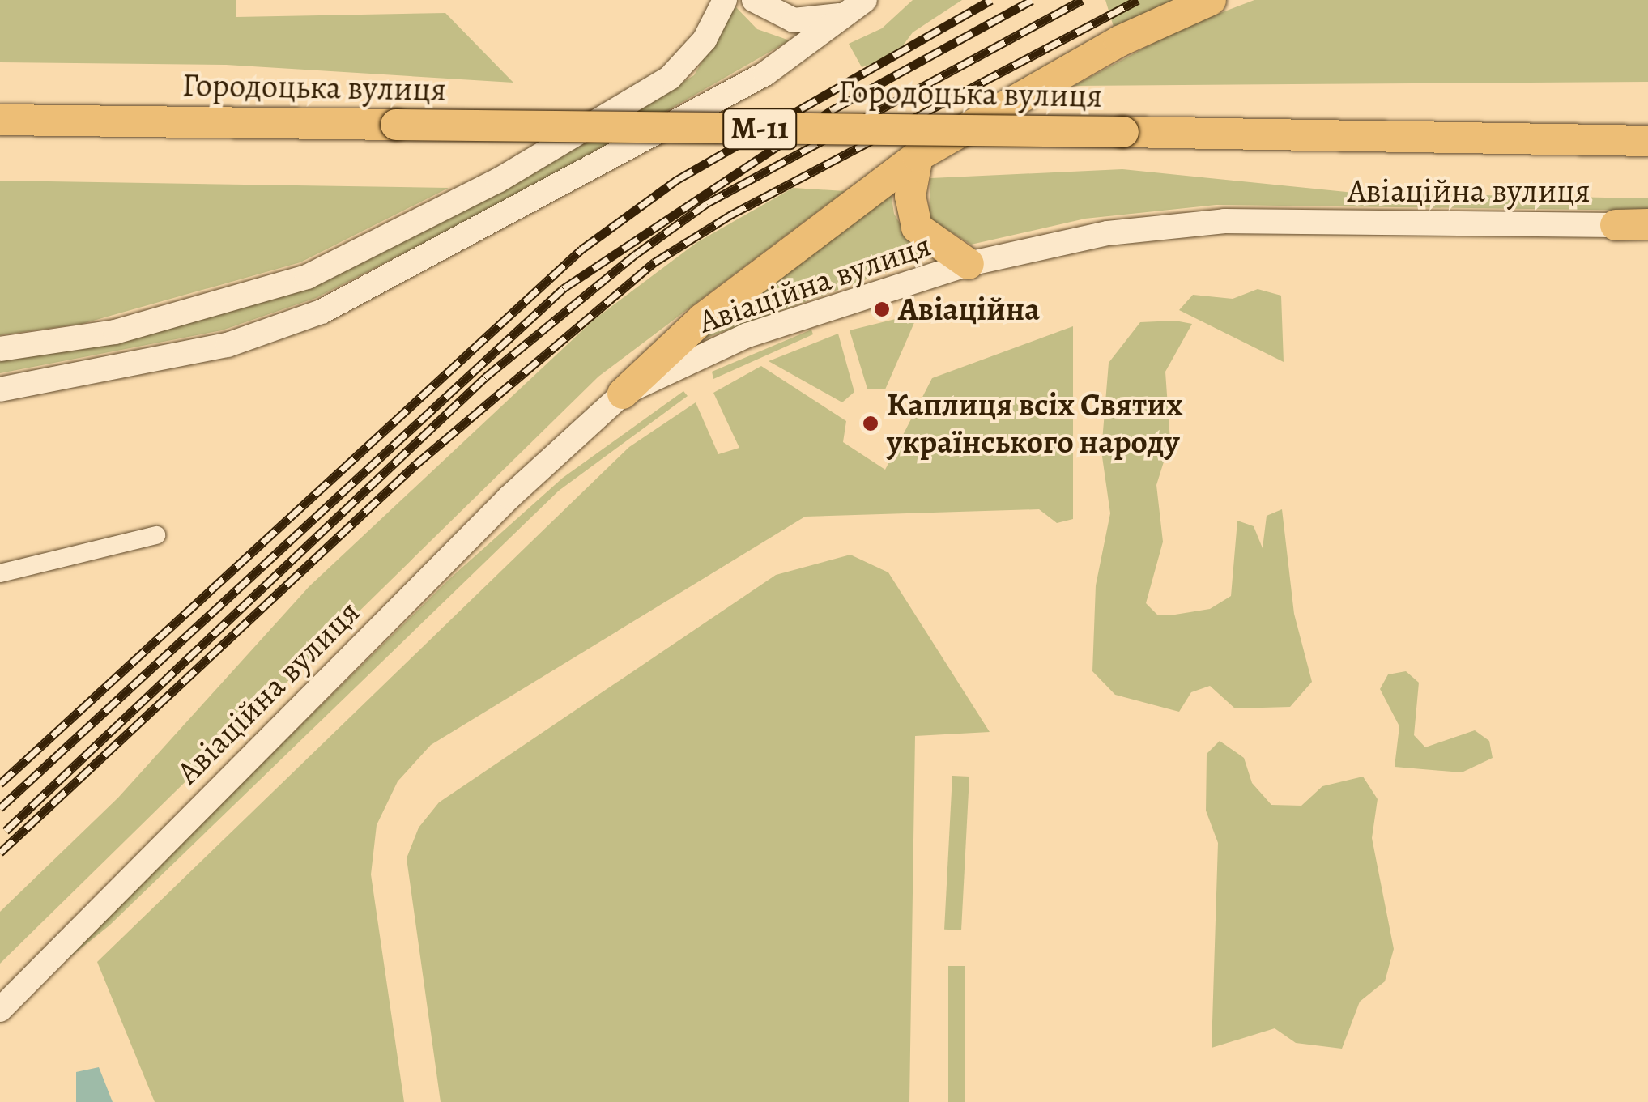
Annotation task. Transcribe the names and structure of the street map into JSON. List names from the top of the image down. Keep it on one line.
{"streets":{"main road":["Городоцька вулиця","М-11"],"street":["Авіаційна вулиця"]},"places":["Авіаційна","Каплиця всіх Святих українського народу"]}
